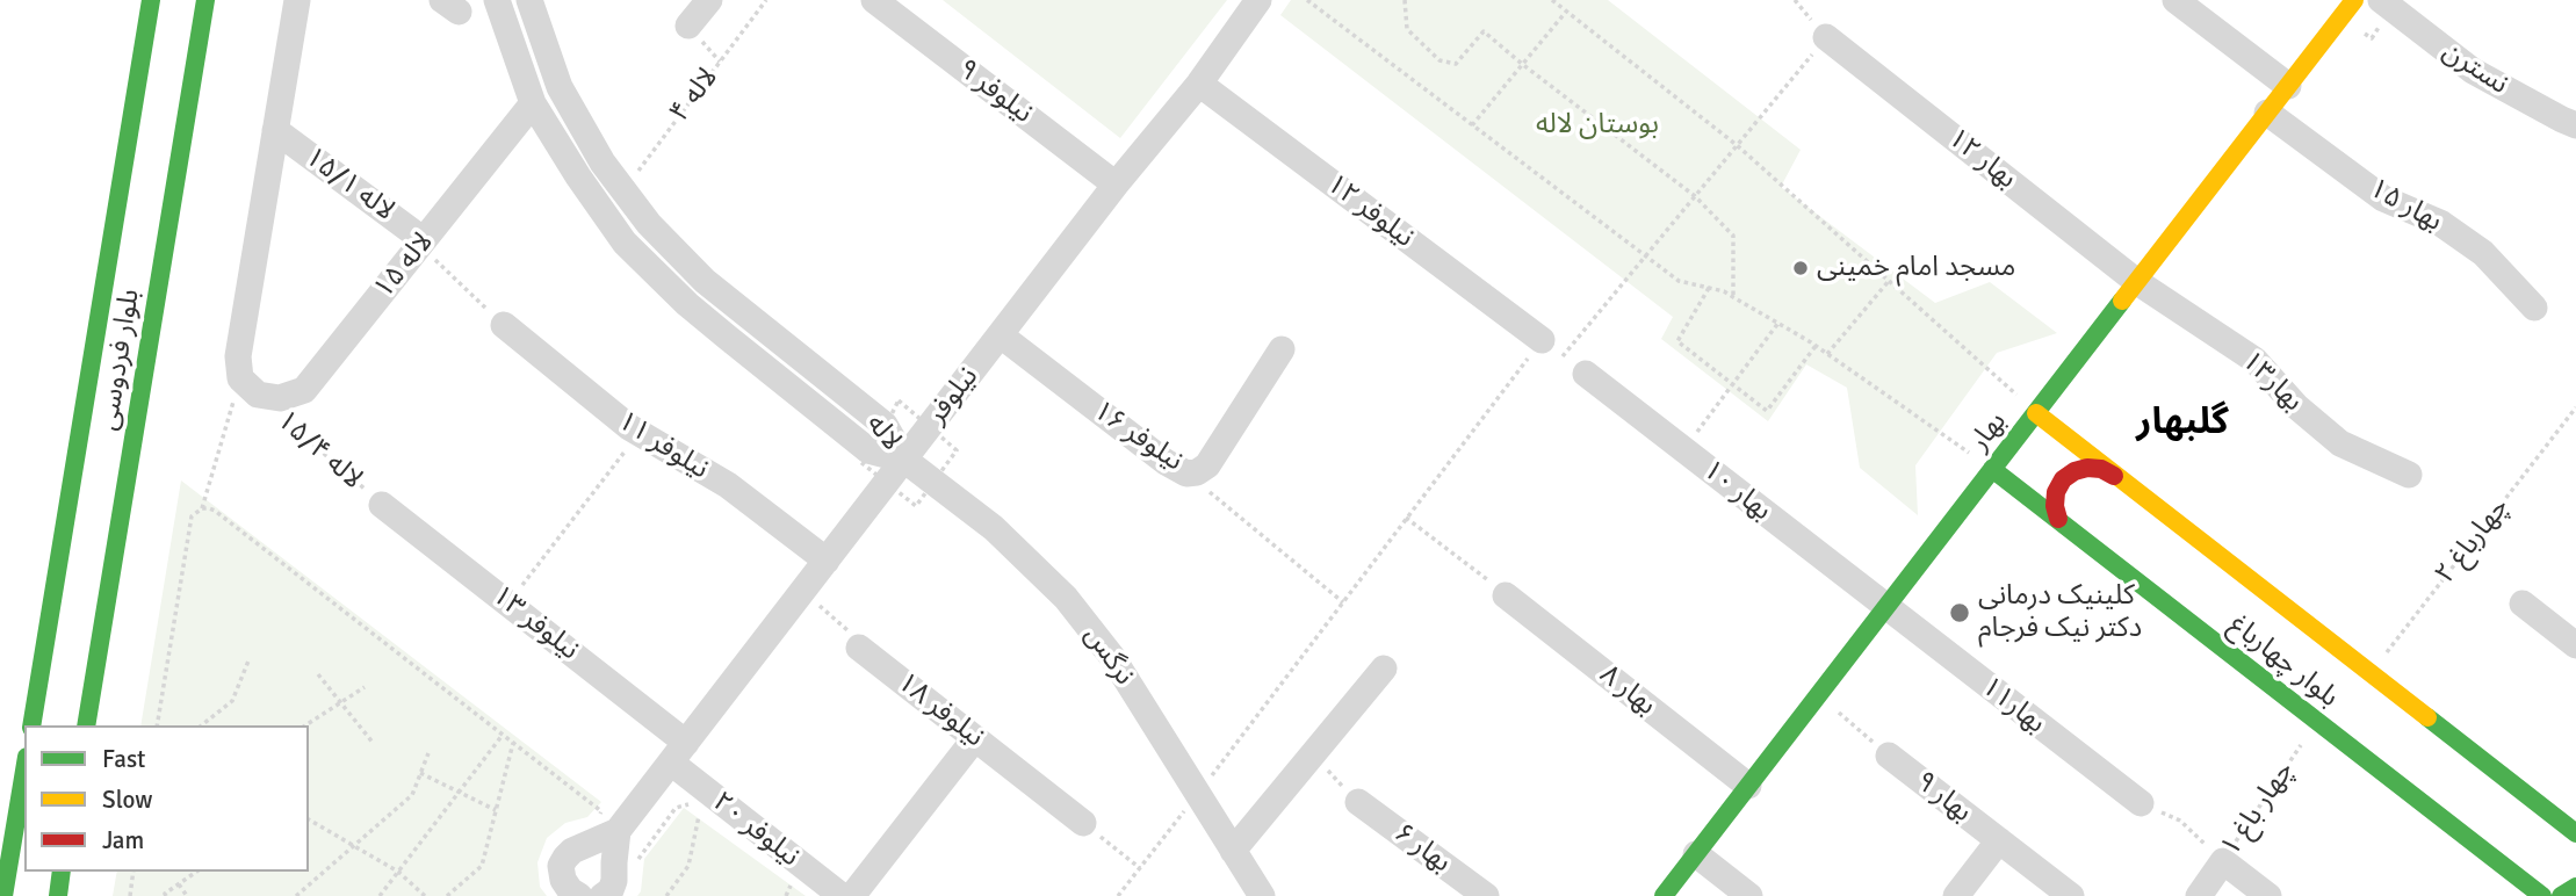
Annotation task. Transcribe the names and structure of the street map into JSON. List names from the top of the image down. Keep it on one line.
{"streets":{"street":["نسترن","نیلوفر ۹","بهار ۱۲","لاله ۱۵/۱","بهار ۱۵","نیلوفر ۱۲","لاله ۱۵","بلوار فردوسی","بهار۱۳","نیلوفر","بهار","لاله","نیلوفر ۱۶","نیلوفر ۱۱","بهار ۱۰","نیلوفر ۱۳","نرگس","بلوار چهارباغ","بهار ۸","بهار۱۱","نیلوفر ۱۸","بهار ۹","چهار باغ ۱","نیلوفر ۲۰","بهار ۶"],"path":["لاله ۴","لاله ۱۵/۴","چهارباغ ۲"]},"crossings":[["نیلوفر ۹","نیلوفر"],["لاله ۴","لاله"],["بهار ۱۲","بهار۱۳"],["بهار ۱۲","بهار"],["لاله ۱۵/۱","لاله ۱۵"],["بهار ۱۵","بهار"],["نیلوفر ۱۲","نیلوفر"],["لاله ۱۵","لاله"],["لاله ۱۵","لاله ۱۵/۴"],["بهار۱۳","بهار"],["نیلوفر","لاله"],["نیلوفر","نیلوفر ۱۶"],["نیلوفر","نیلوفر ۱۱"],["نیلوفر","نیلوفر ۱۳"],["نیلوفر","نرگس"],["نیلوفر","نیلوفر ۲۰"],["بهار","بهار ۱۰"],["بهار","بلوار چهارباغ"],["بهار","بهار ۸"],["بهار","بهار۱۱"],["بهار","بهار ۹"],["لاله","نرگس"],["لاله ۱۵/۴","نیلوفر ۱۳"],["بهار ۱۰","بهار۱۱"],["چهارباغ ۲","بلوار چهارباغ"],["نیلوفر ۱۳","نیلوفر ۲۰"],["بلوار چهارباغ","چهار باغ ۱"]],"districts":["گلبهار"],"parks":["بوستان لاله"],"places":["مسجد امام خمینی","کلینیک درمانی دکتر نیک فرجام"],"legend":["Fast","Slow","Jam"]}
